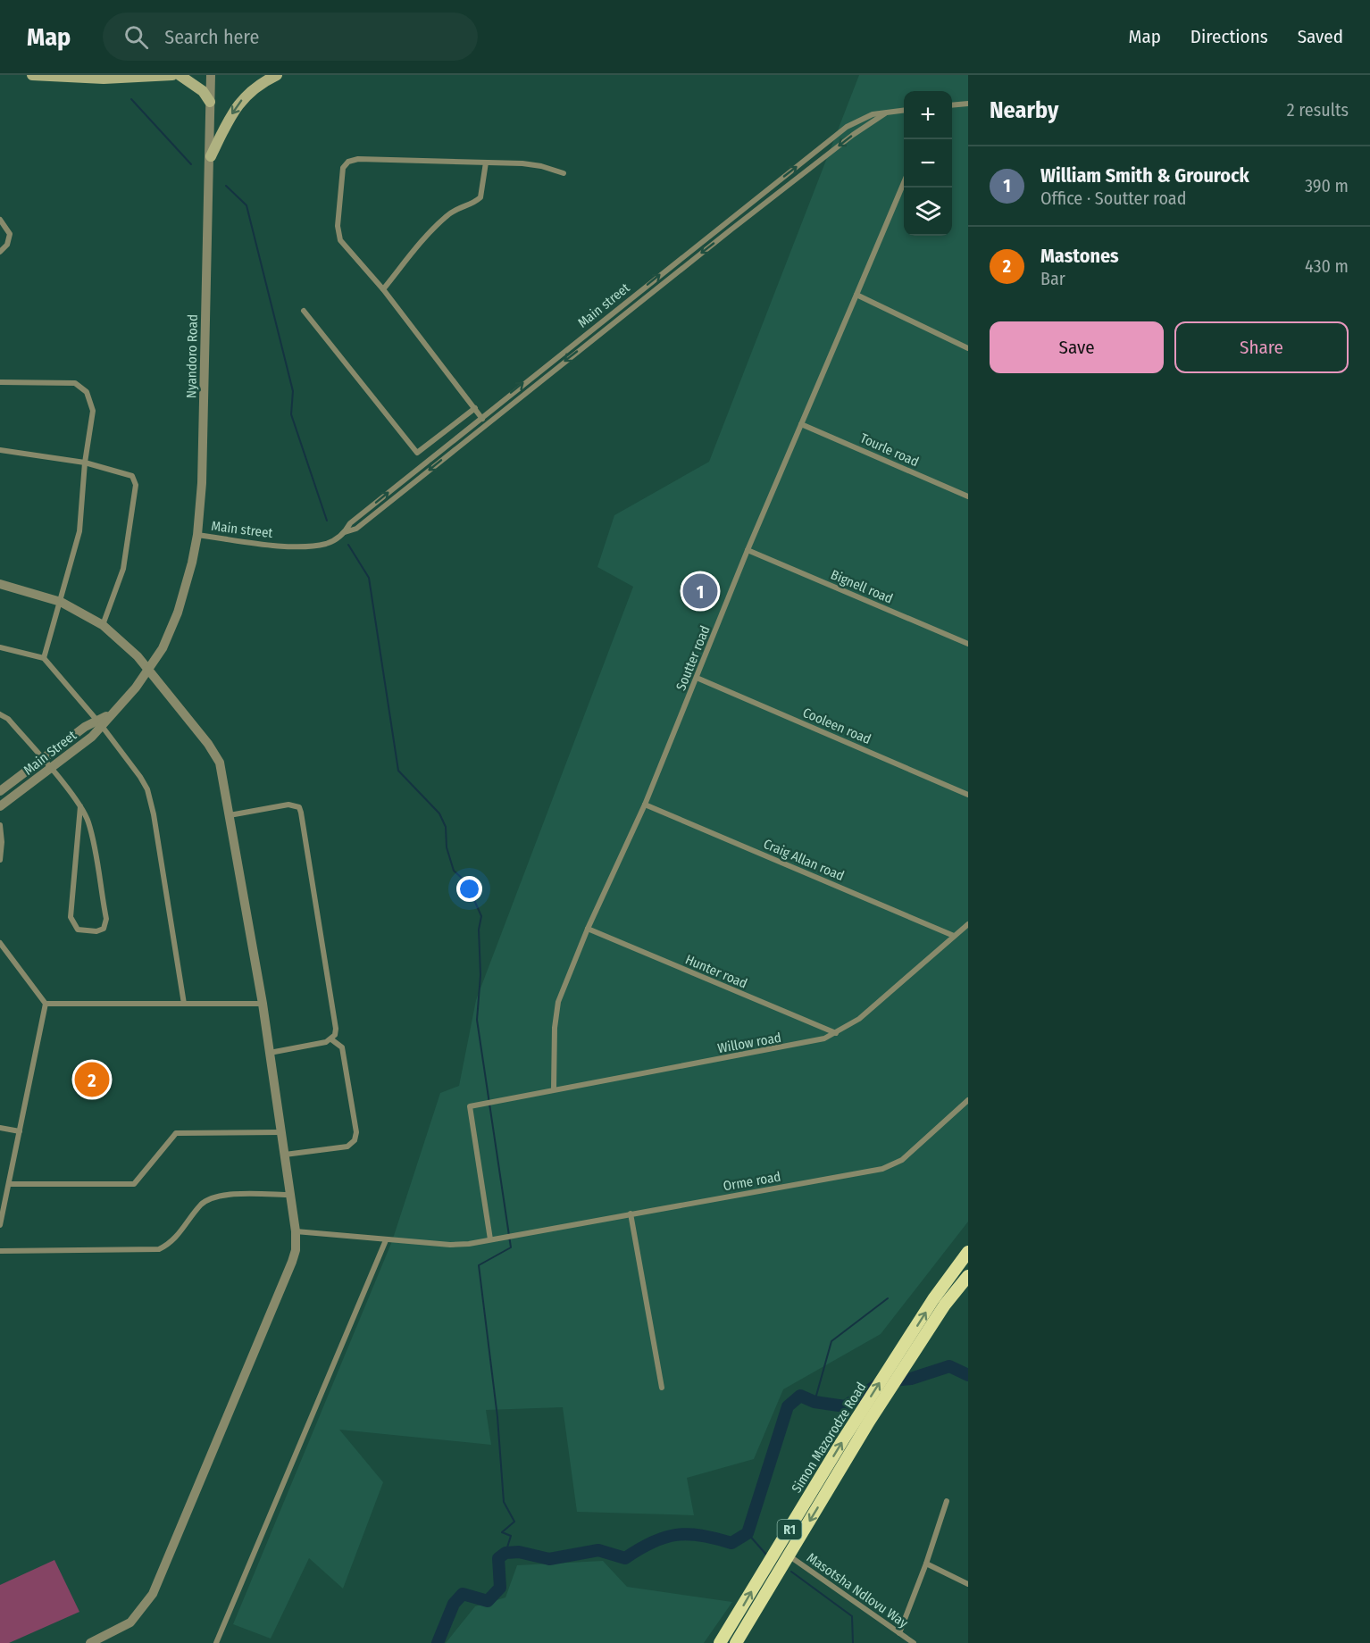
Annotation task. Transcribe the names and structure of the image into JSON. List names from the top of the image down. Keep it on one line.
{"streets":{"highway":["Simon Mazorodze Road","R1"],"street":["Main street","Nyandoro Road","Tourle road","Bignell road","Soutter road","Cooleen road","Main Street","Craig Allan road","Hunter road","Willow road","Orme road","Masotsha Ndlovu Way"]},"crossings":[["Main street","Nyandoro Road"],["Nyandoro Road","Main Street"],["Tourle road","Soutter road"],["Bignell road","Soutter road"],["Soutter road","Cooleen road"],["Soutter road","Craig Allan road"],["Soutter road","Hunter road"],["Soutter road","Willow road"],["Craig Allan road","Willow road"],["Hunter road","Willow road"],["Willow road","Orme road"],["Simon Mazorodze Road","Masotsha Ndlovu Way"]],"page":{"header":"Map","search":"Search here","nav":["Map","Directions","Saved"],"heading":["Nearby","2 results"],"map_buttons":["+","−"],"list":[{"mark":"1","name":"William Smith & Grourock","note":"Office · Soutter road","value":"390 m"},{"mark":"2","name":"Mastones","note":"Bar","value":"430 m"}],"buttons":["Save","Share"],"pins":["1","2"]}}
